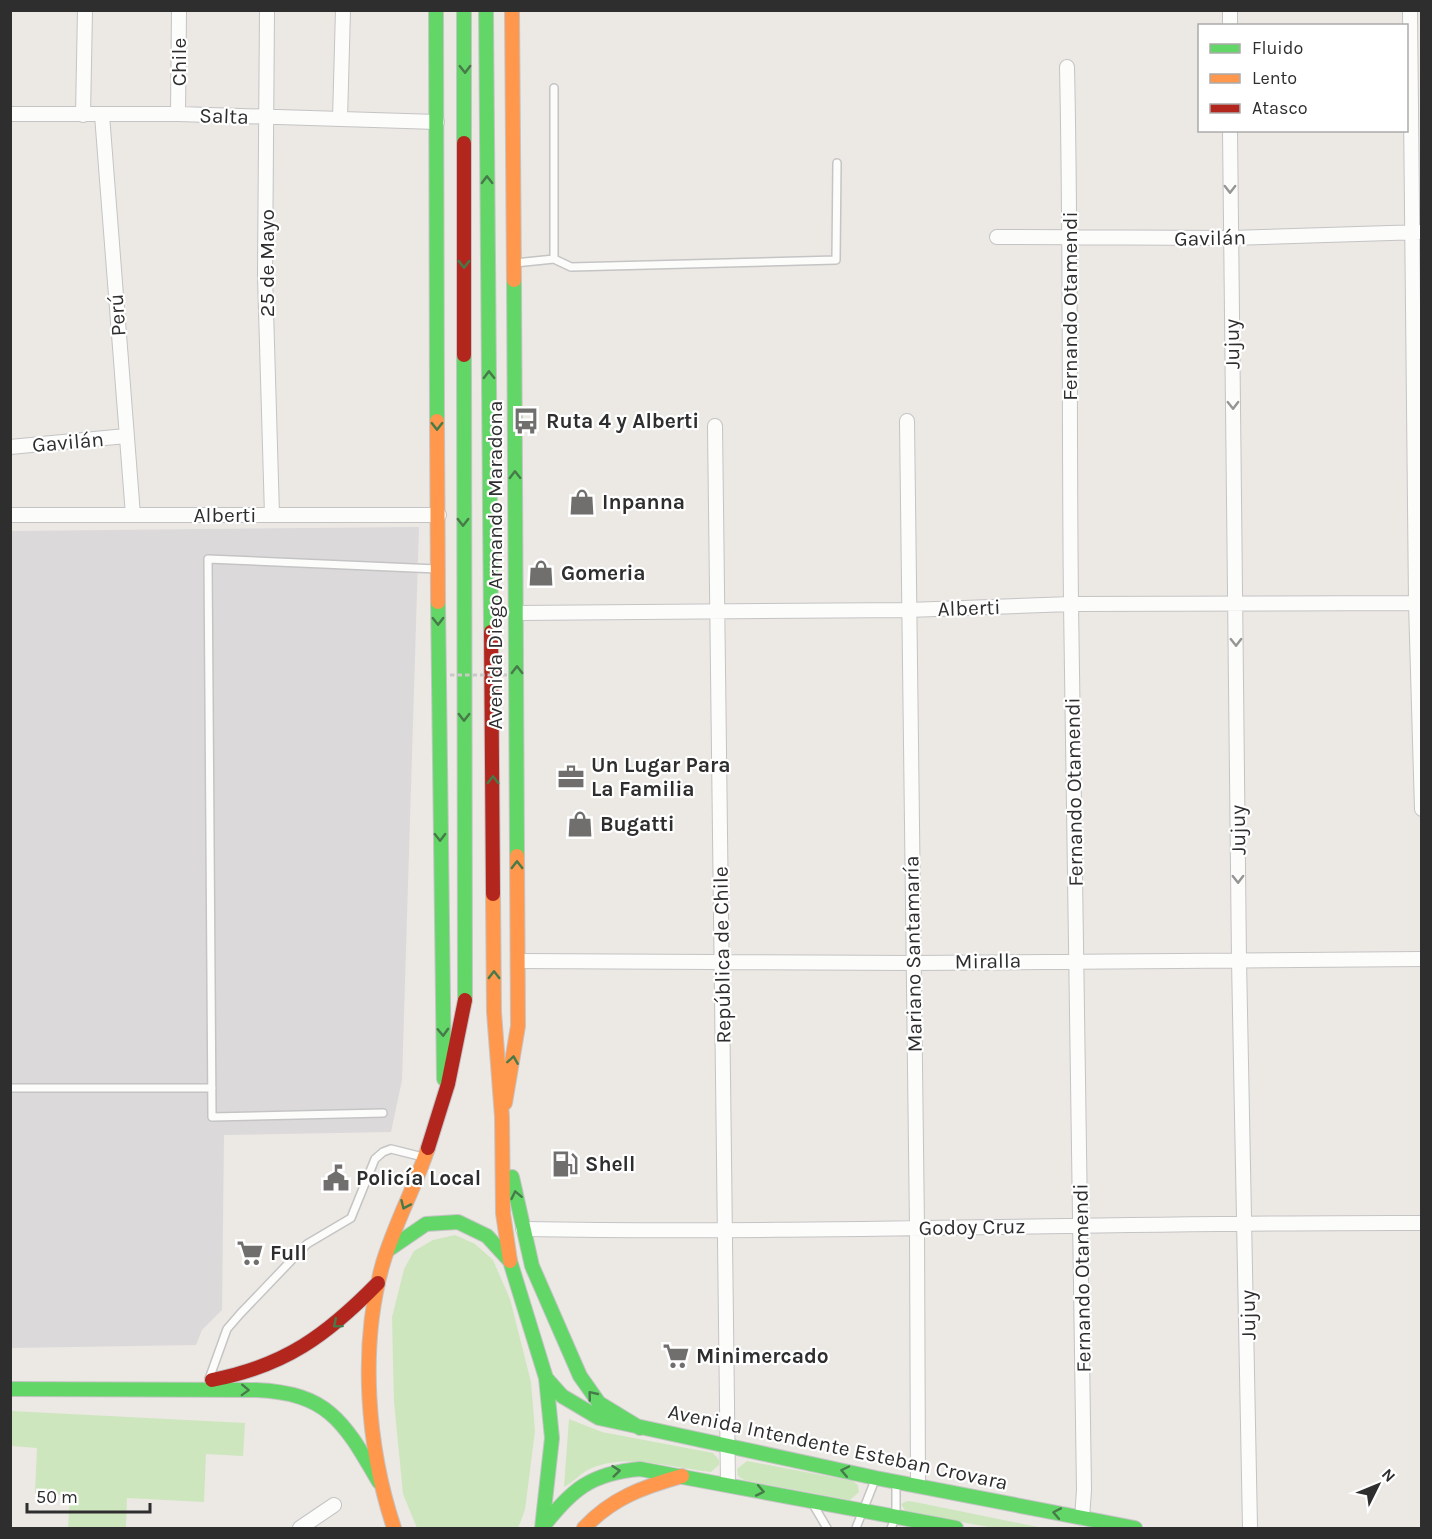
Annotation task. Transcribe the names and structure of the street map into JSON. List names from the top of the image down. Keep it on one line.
{"streets":{"main road":["Avenida Diego Armando Maradona","Avenida Intendente Esteban Crovara"],"street":["Chile","Salta","Gavilán","25 de Mayo","Fernando Otamendi","Perú","Jujuy","Alberti","Mariano Santamaría","República de Chile","Miralla","Godoy Cruz"]},"crossings":[["Chile","Salta"],["Salta","25 de Mayo"],["Salta","Perú"],["Salta","Avenida Diego Armando Maradona"],["Gavilán","Fernando Otamendi"],["Gavilán","Perú"],["Gavilán","Jujuy"],["25 de Mayo","Alberti"],["Fernando Otamendi","Alberti"],["Fernando Otamendi","Miralla"],["Fernando Otamendi","Godoy Cruz"],["Fernando Otamendi","Avenida Intendente Esteban Crovara"],["Perú","Alberti"],["Jujuy","Alberti"],["Jujuy","Miralla"],["Jujuy","Godoy Cruz"],["Alberti","Avenida Diego Armando Maradona"],["Alberti","Mariano Santamaría"],["Alberti","República de Chile"],["Avenida Diego Armando Maradona","Miralla"],["Avenida Diego Armando Maradona","Avenida Intendente Esteban Crovara"],["Mariano Santamaría","Miralla"],["Mariano Santamaría","Godoy Cruz"],["Mariano Santamaría","Avenida Intendente Esteban Crovara"],["República de Chile","Miralla"],["República de Chile","Godoy Cruz"],["República de Chile","Avenida Intendente Esteban Crovara"]],"one_way":["Jujuy"],"places":{"bus stop":["Ruta 4 y Alberti"],"shop":["Inpanna","Gomeria","Bugatti"],"office":["Un Lugar Para La Familia"],"fuel station":["Shell"],"public building":["Policía Local"],"supermarket":["Full","Minimercado"]},"legend":["Fluido","Lento","Atasco"],"scale_bar":"50 m","north":"top right"}
